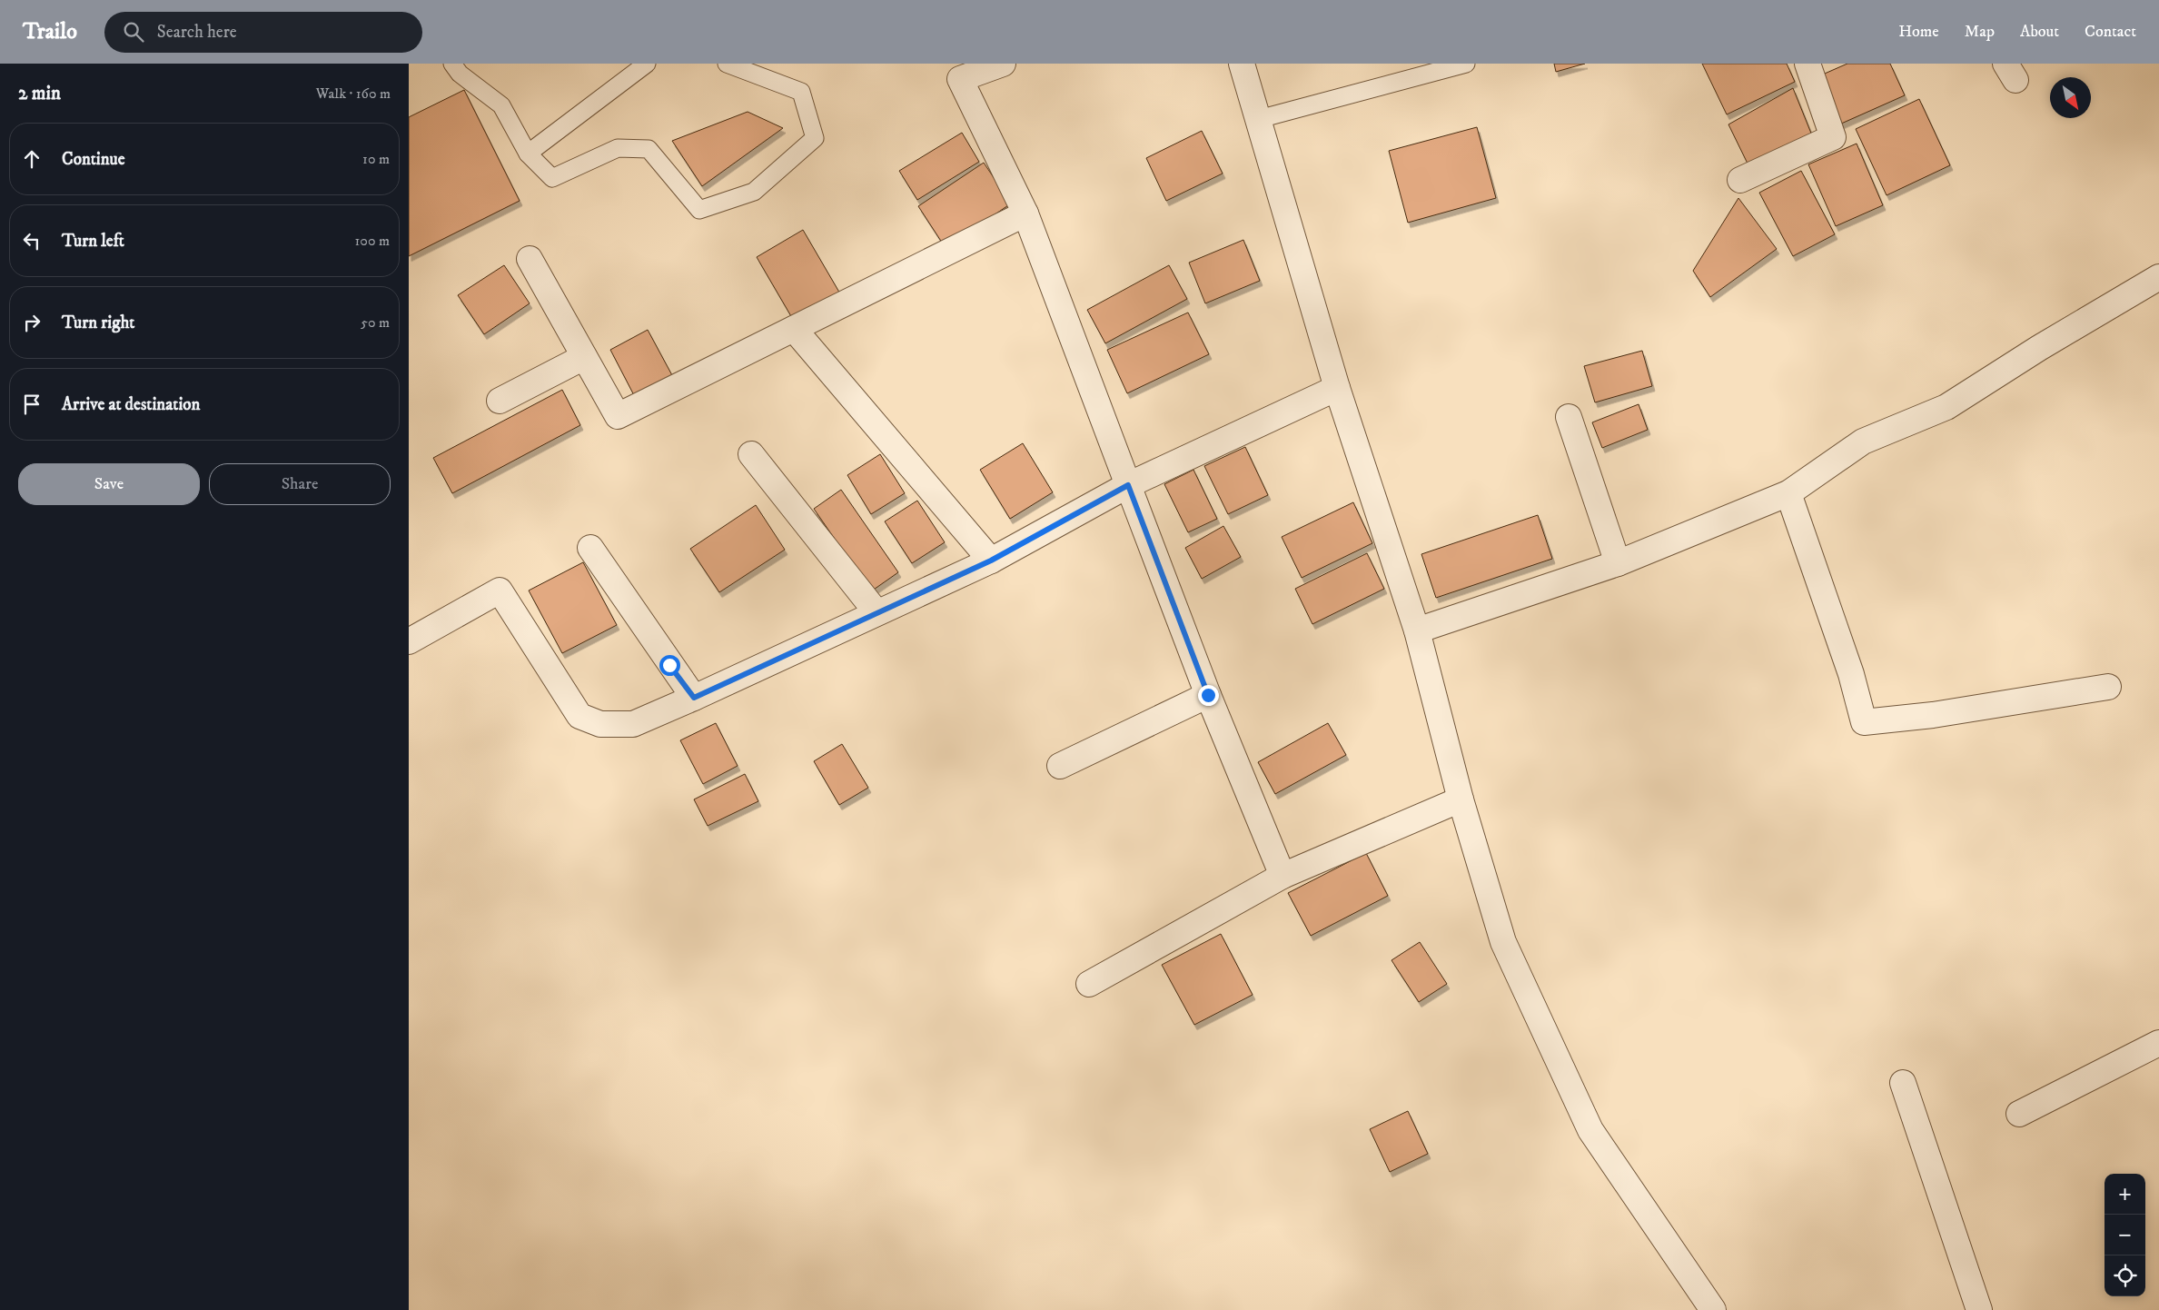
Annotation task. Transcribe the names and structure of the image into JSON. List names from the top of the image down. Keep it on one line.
{"north":"bottom right","page":{"header":"Trailo","search":"Search here","nav":["Home","Map","About","Contact"],"heading":["2 min","Walk · 160 m"],"list":[["Continue","10 m"],["Turn left","100 m"],["Turn right","50 m"],"Arrive at destination"],"buttons":["Save","Share"],"map_buttons":["+","−"]}}
